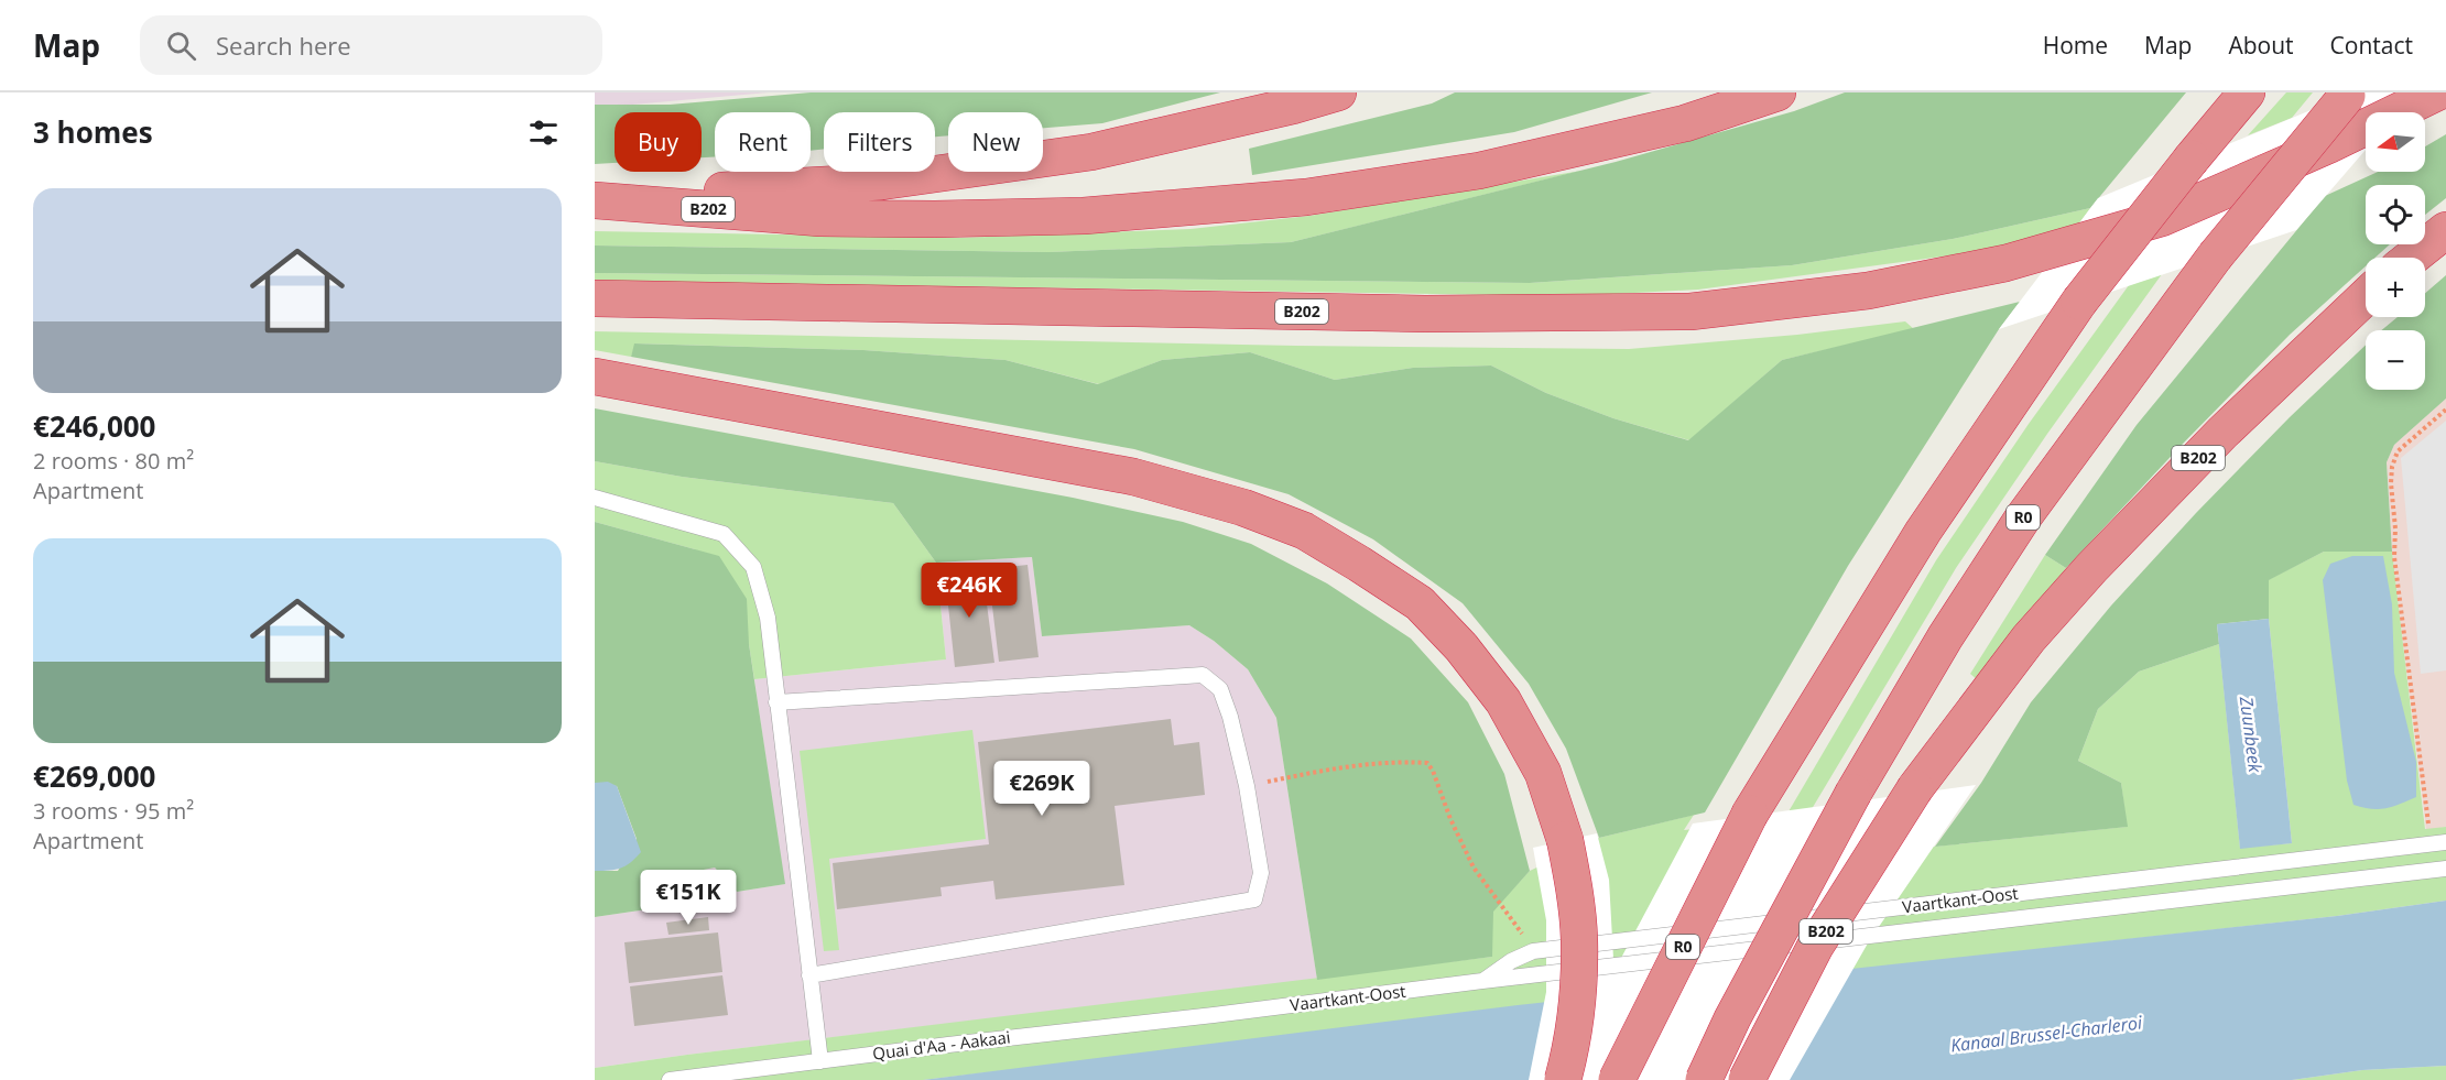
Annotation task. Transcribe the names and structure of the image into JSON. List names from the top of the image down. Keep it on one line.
{"streets":{"highway":["B202","R0"],"lane":["Vaartkant-Oost","Quai d'Aa - Aakaai"]},"crossings":[["Vaartkant-Oost","Quai d'Aa - Aakaai"]],"water":["Zuunbeek","Kanaal Brussel-Charleroi"],"north":"left","page":{"header":"Map","search":"Search here","nav":["Home","Map","About","Contact"],"heading":"3 homes","map_buttons":["+","−"],"chip":["Buy","Rent","Filters","New"],"list":[{"name":"€246,000","note":"2 rooms · 80 m² · Apartment"},{"name":"€269,000","note":"3 rooms · 95 m² · Apartment"}],"price":["€246K","€269K","€151K"]}}
